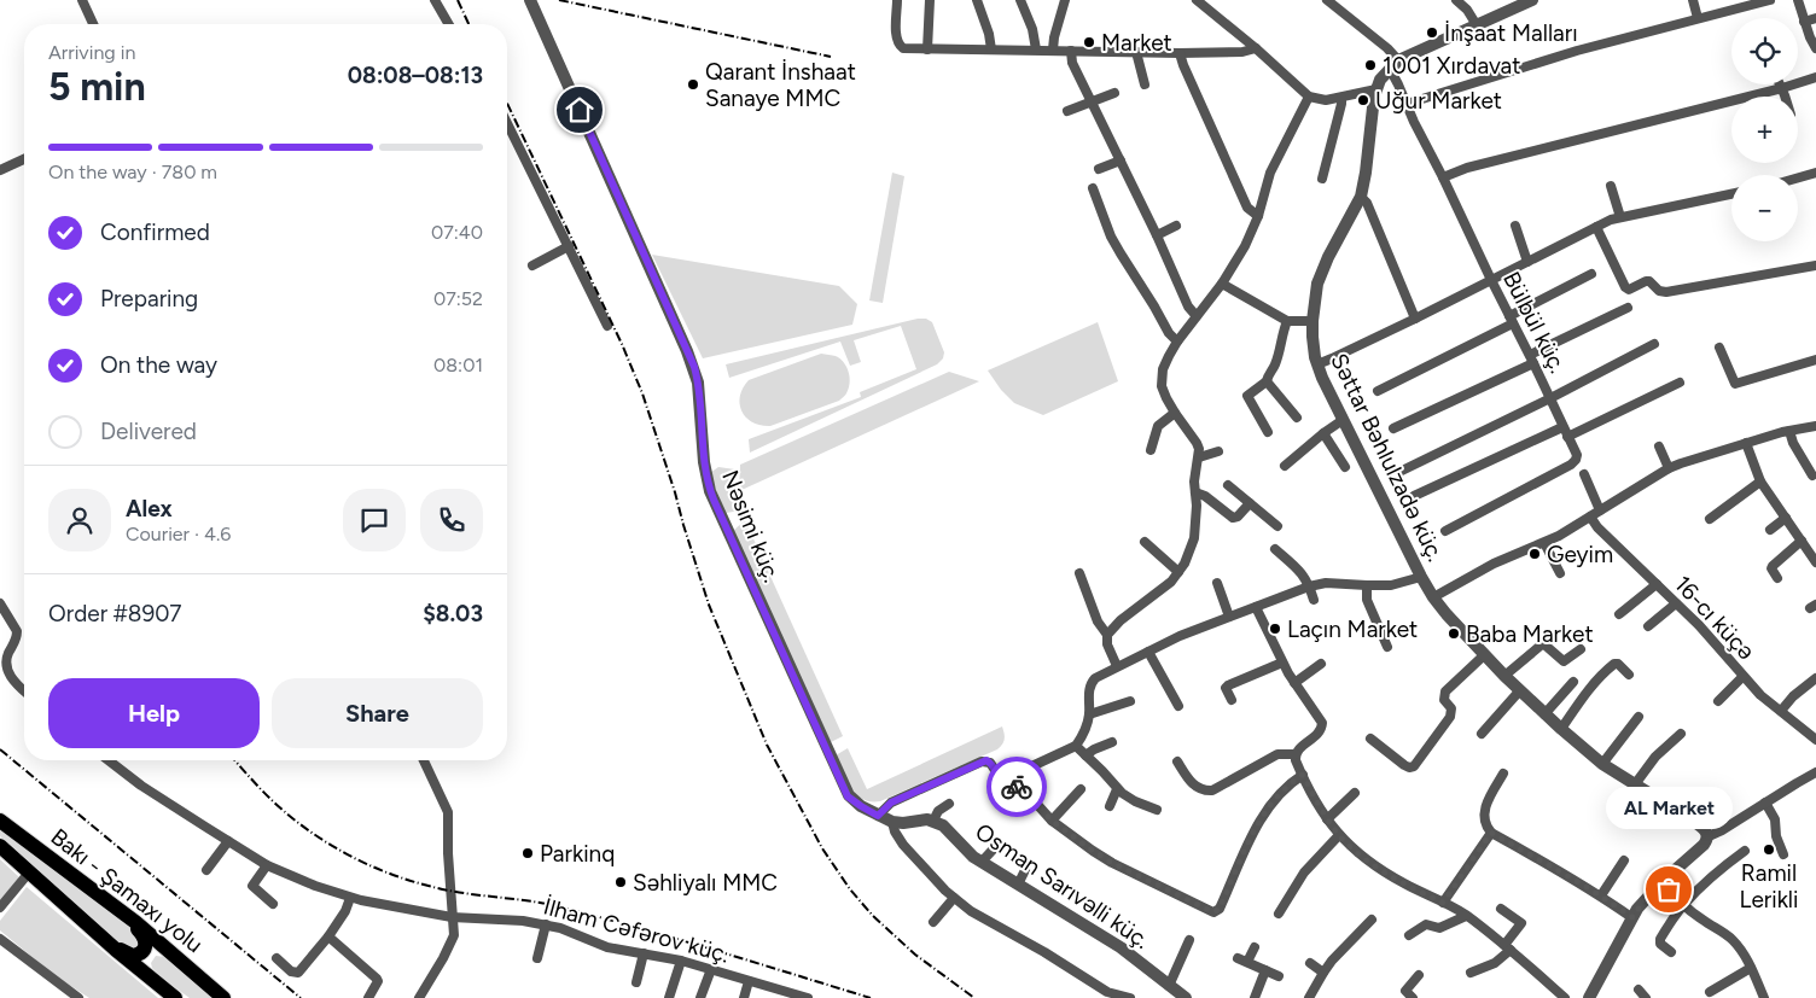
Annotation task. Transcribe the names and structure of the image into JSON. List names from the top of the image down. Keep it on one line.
{"streets":{"highway":["Bakı - Şamaxı yolu"],"street":["Bülbül küç.","Səttar Bəhlulzadə küç.","Nəsimi küç.","16-cı küçə","Osman Sarıvəlli küç.","İlham Cəfərov küç."]},"crossings":[["Bülbül küç.","Səttar Bəhlulzadə küç."]],"places":["İnşaat Malları","Market","1001 Xırdavat","Qarant İnshaat Sanaye MMC","Uğur Market","Geyim","Laçın Market","Baba Market","Ramil Lerikli","Parkinq","Səhliyalı MMC","AL Market"],"page":{"map_buttons":["+","−"],"heading":["5 min","Arriving in","08:08–08:13"],"panel":["Alex","Courier · 4.6","Order #8907","$8.03"],"bar":"On the way · 780 m","list":[["Confirmed","07:40"],["Preparing","07:52"],["On the way","08:01"],"Delivered"],"buttons":["Help","Share"],"bubble":"AL Market"}}
